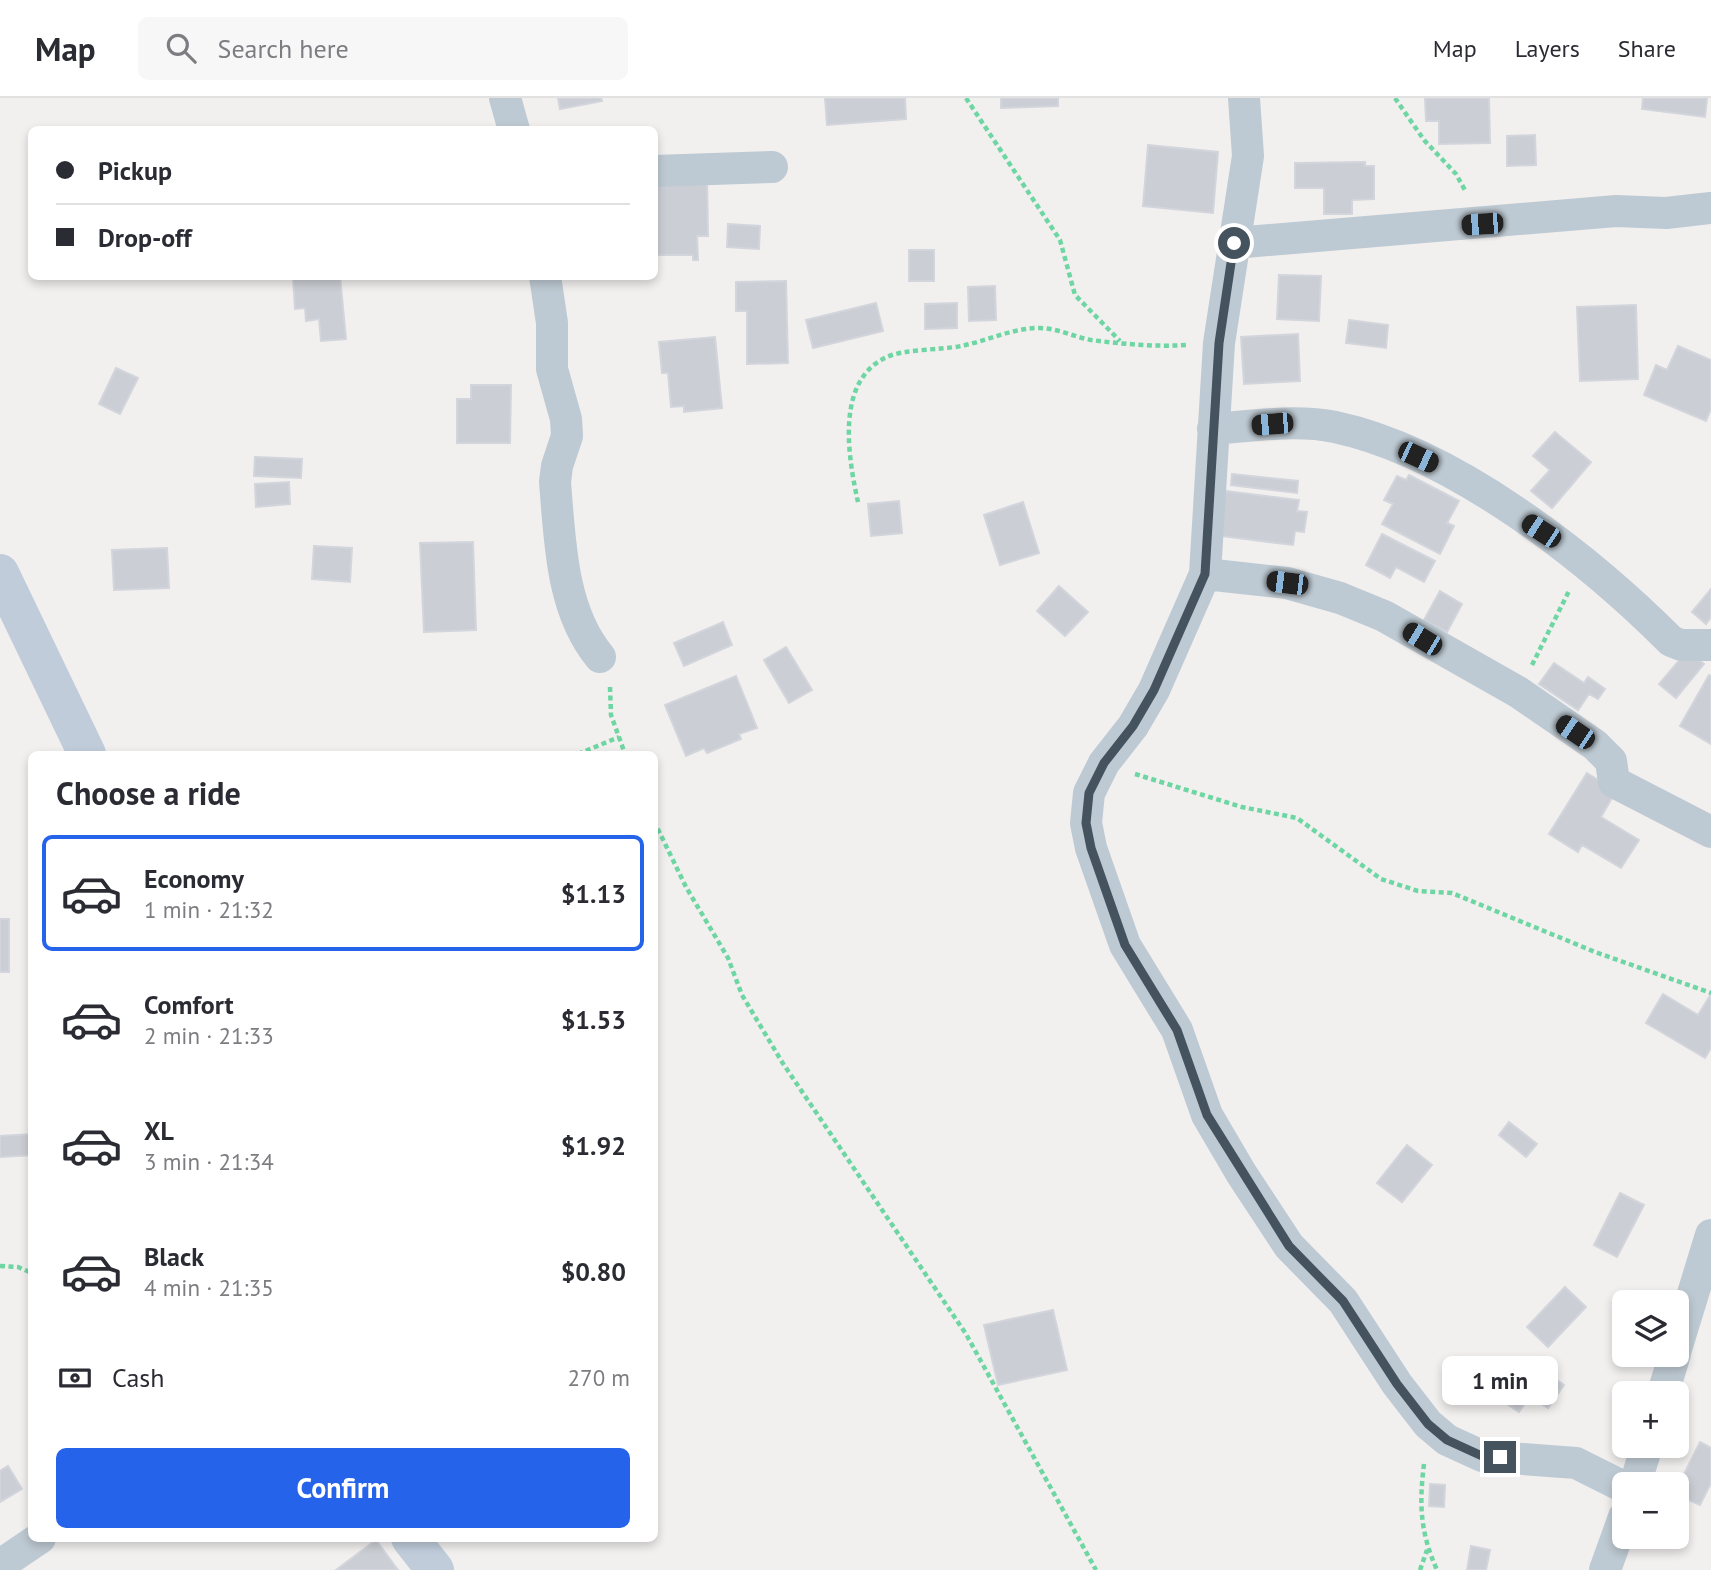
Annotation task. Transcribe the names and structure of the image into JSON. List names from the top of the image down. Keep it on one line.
{"page":{"header":"Map","search":"Search here","nav":["Map","Layers","Share"],"banner":["Pickup","Drop-off"],"heading":"Choose a ride","list":[{"name":"Economy","note":"1 min · 21:32","value":"$1.13"},{"name":"Comfort","note":"2 min · 21:33","value":"$1.53"},{"name":"XL","note":"3 min · 21:34","value":"$1.92"},{"name":"Black","note":"4 min · 21:35","value":"$0.80"}],"map_buttons":["+","−"],"pay":["Cash","270 m"],"bubble":"1 min","buttons":"Confirm"}}
